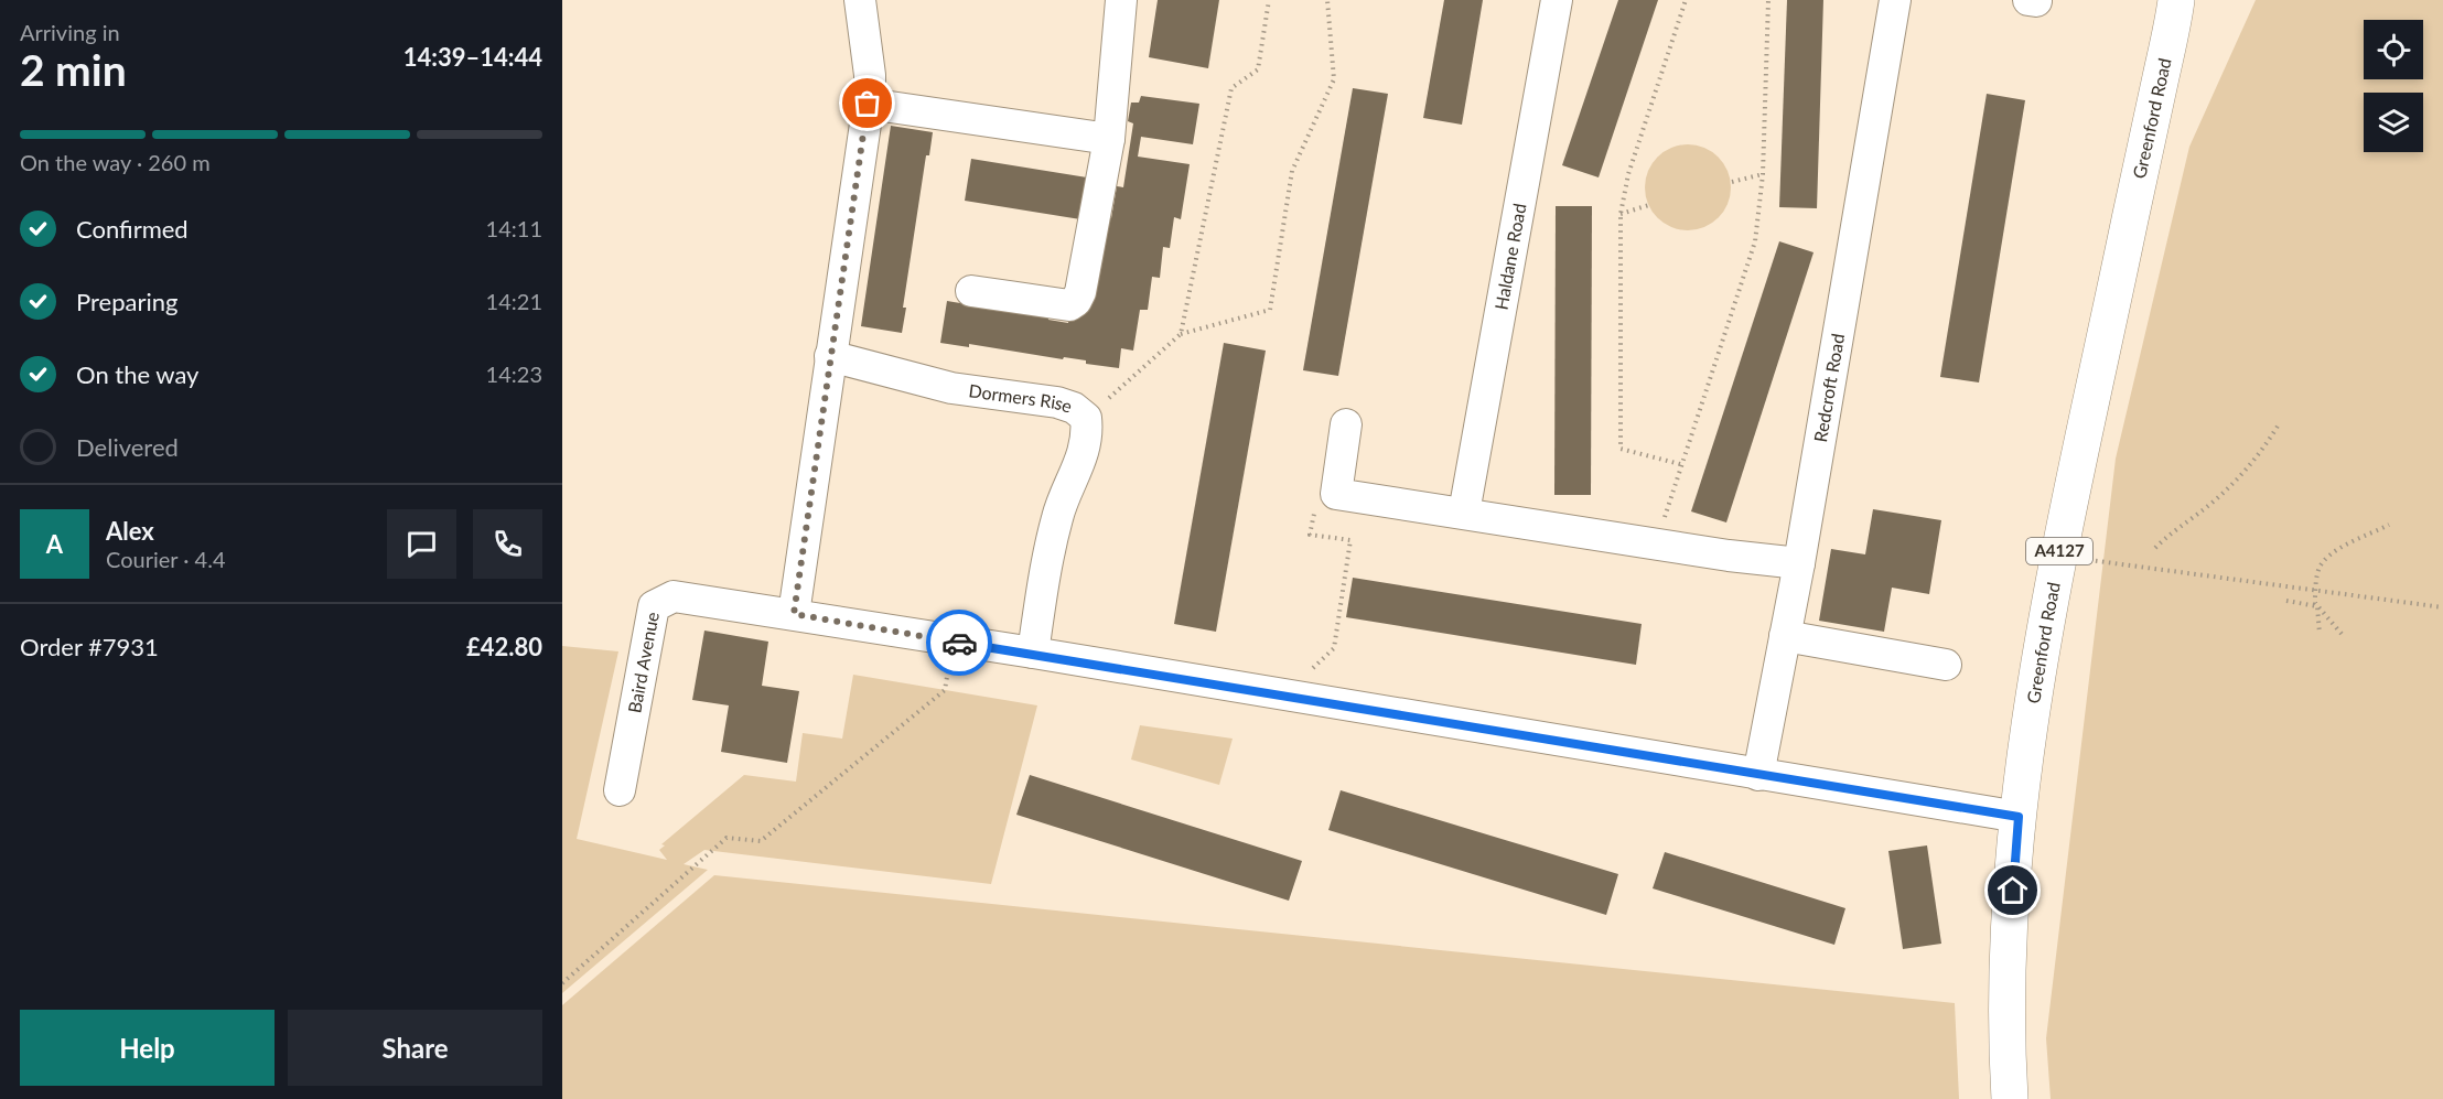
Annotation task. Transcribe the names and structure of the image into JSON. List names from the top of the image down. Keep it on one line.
{"streets":{"main road":["Greenford Road","A4127"],"street":["Haldane Road","Redcroft Road","Dormers Rise","Baird Avenue"]},"crossings":[["Greenford Road","Baird Avenue"],["Redcroft Road","Baird Avenue"],["Dormers Rise","Baird Avenue"]],"page":{"heading":["2 min","Arriving in","14:39–14:44"],"panel":["Alex","Courier · 4.4","Order #7931","£42.80"],"bar":"On the way · 260 m","list":[["Confirmed","14:11"],["Preparing","14:21"],["On the way","14:23"],"Delivered"],"round":"A","buttons":["Help","Share"]}}
